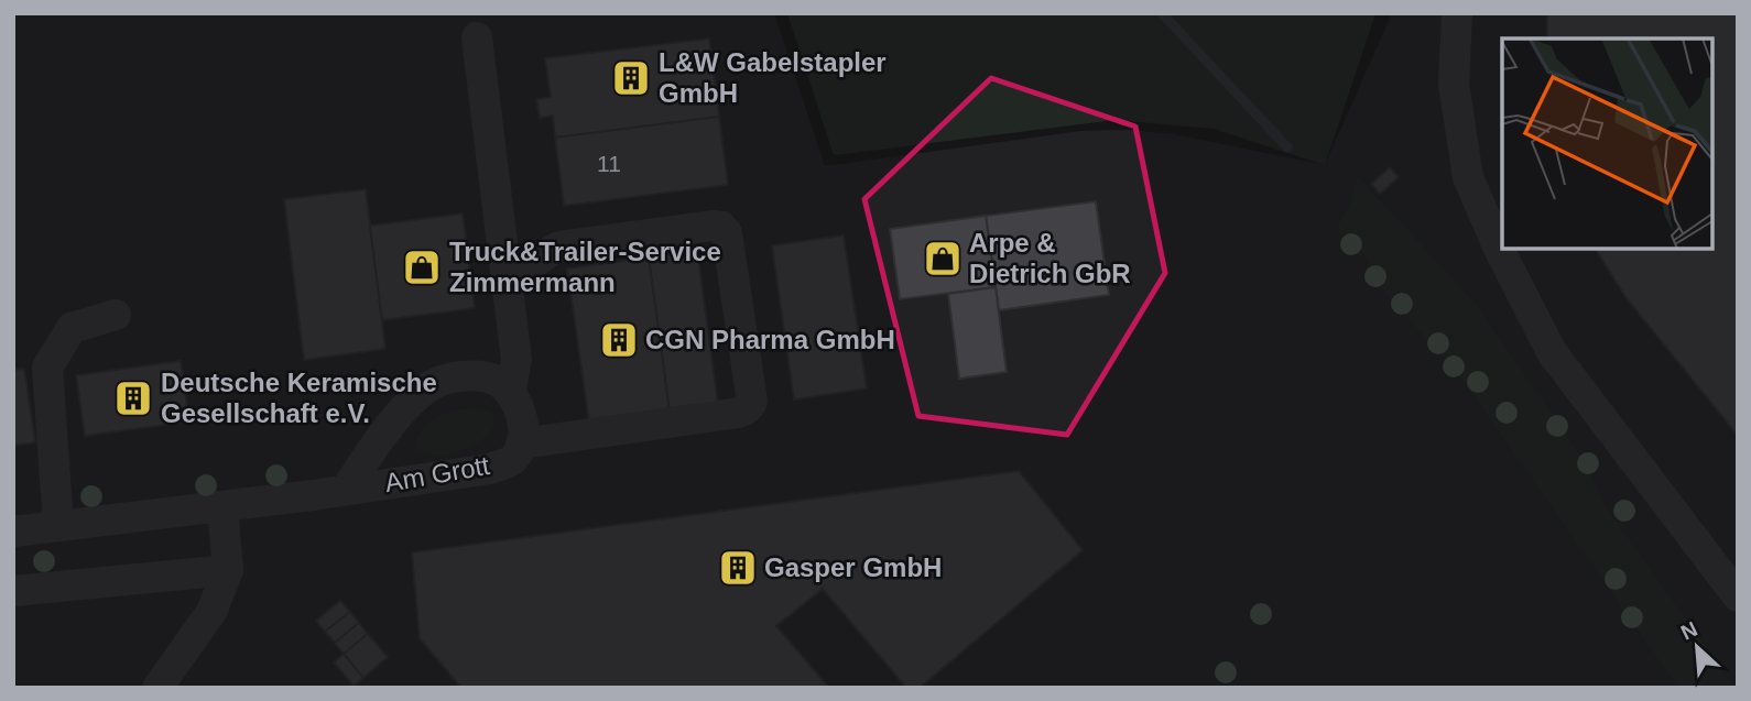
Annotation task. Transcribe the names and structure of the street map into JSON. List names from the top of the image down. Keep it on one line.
{"streets":{"street":["Am Grott"]},"places":{"building":["L&W Gabelstapler GmbH","CGN Pharma GmbH","Deutsche Keramische Gesellschaft e.V.","Gasper GmbH"],"shop":["Arpe & Dietrich GbR","Truck&Trailer-Service Zimmermann"]},"house_numbers":["11"],"north":"top left"}
